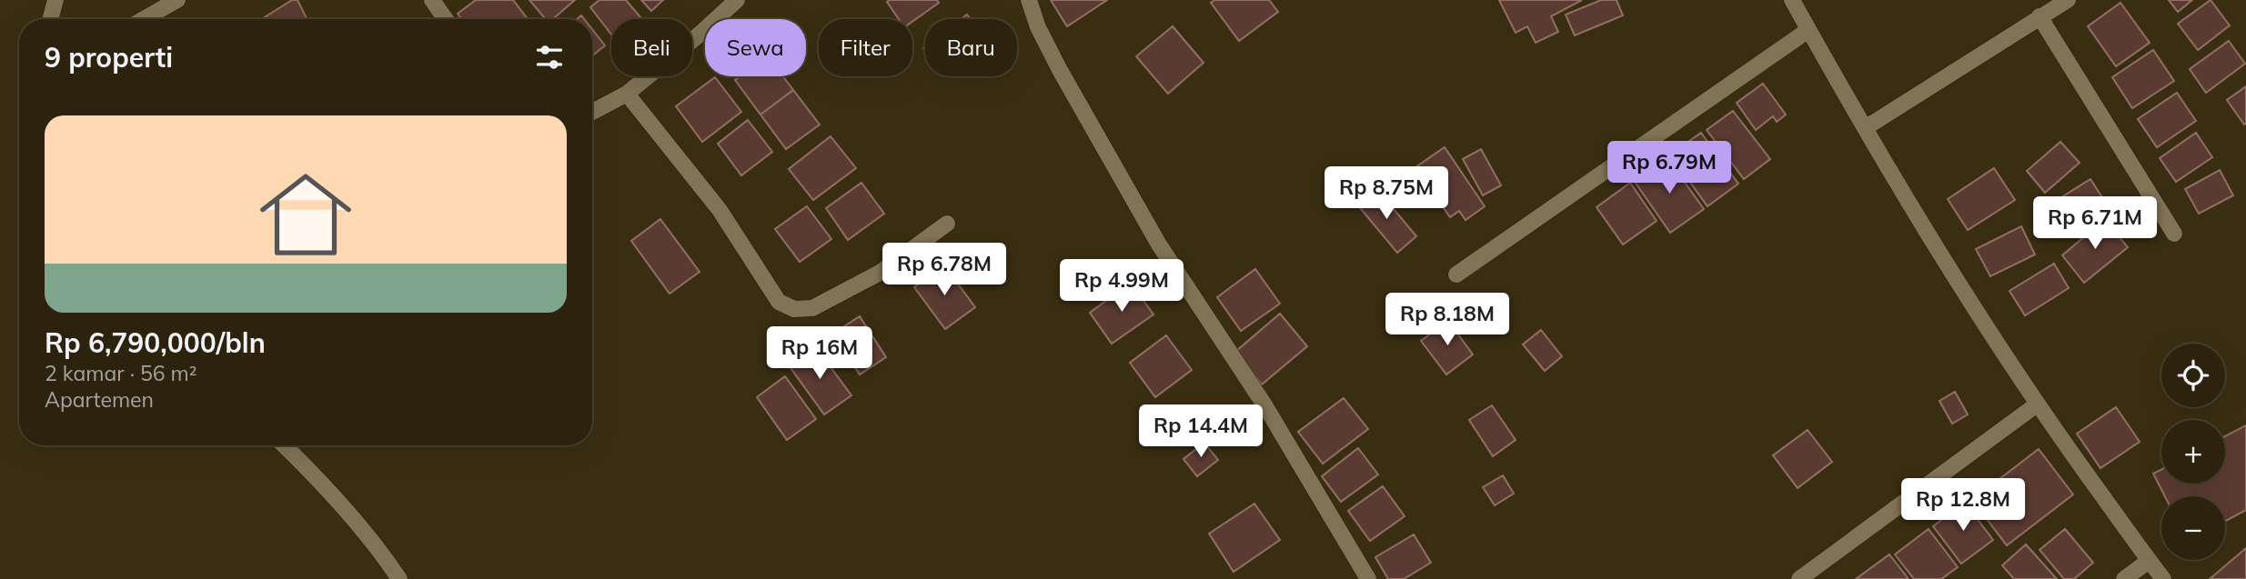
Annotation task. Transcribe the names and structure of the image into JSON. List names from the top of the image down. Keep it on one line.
{"page":{"chip":["Beli","Sewa","Filter","Baru"],"heading":"9 properti","list":[{"name":"Rp 6,790,000/bln","note":"2 kamar · 56 m² · Apartemen"}],"price":["Rp 6.79M","Rp 8.75M","Rp 6.71M","Rp 6.78M","Rp 4.99M","Rp 8.18M","Rp 16M","Rp 14.4M","Rp 12.8M"],"map_buttons":["+","−"]}}
